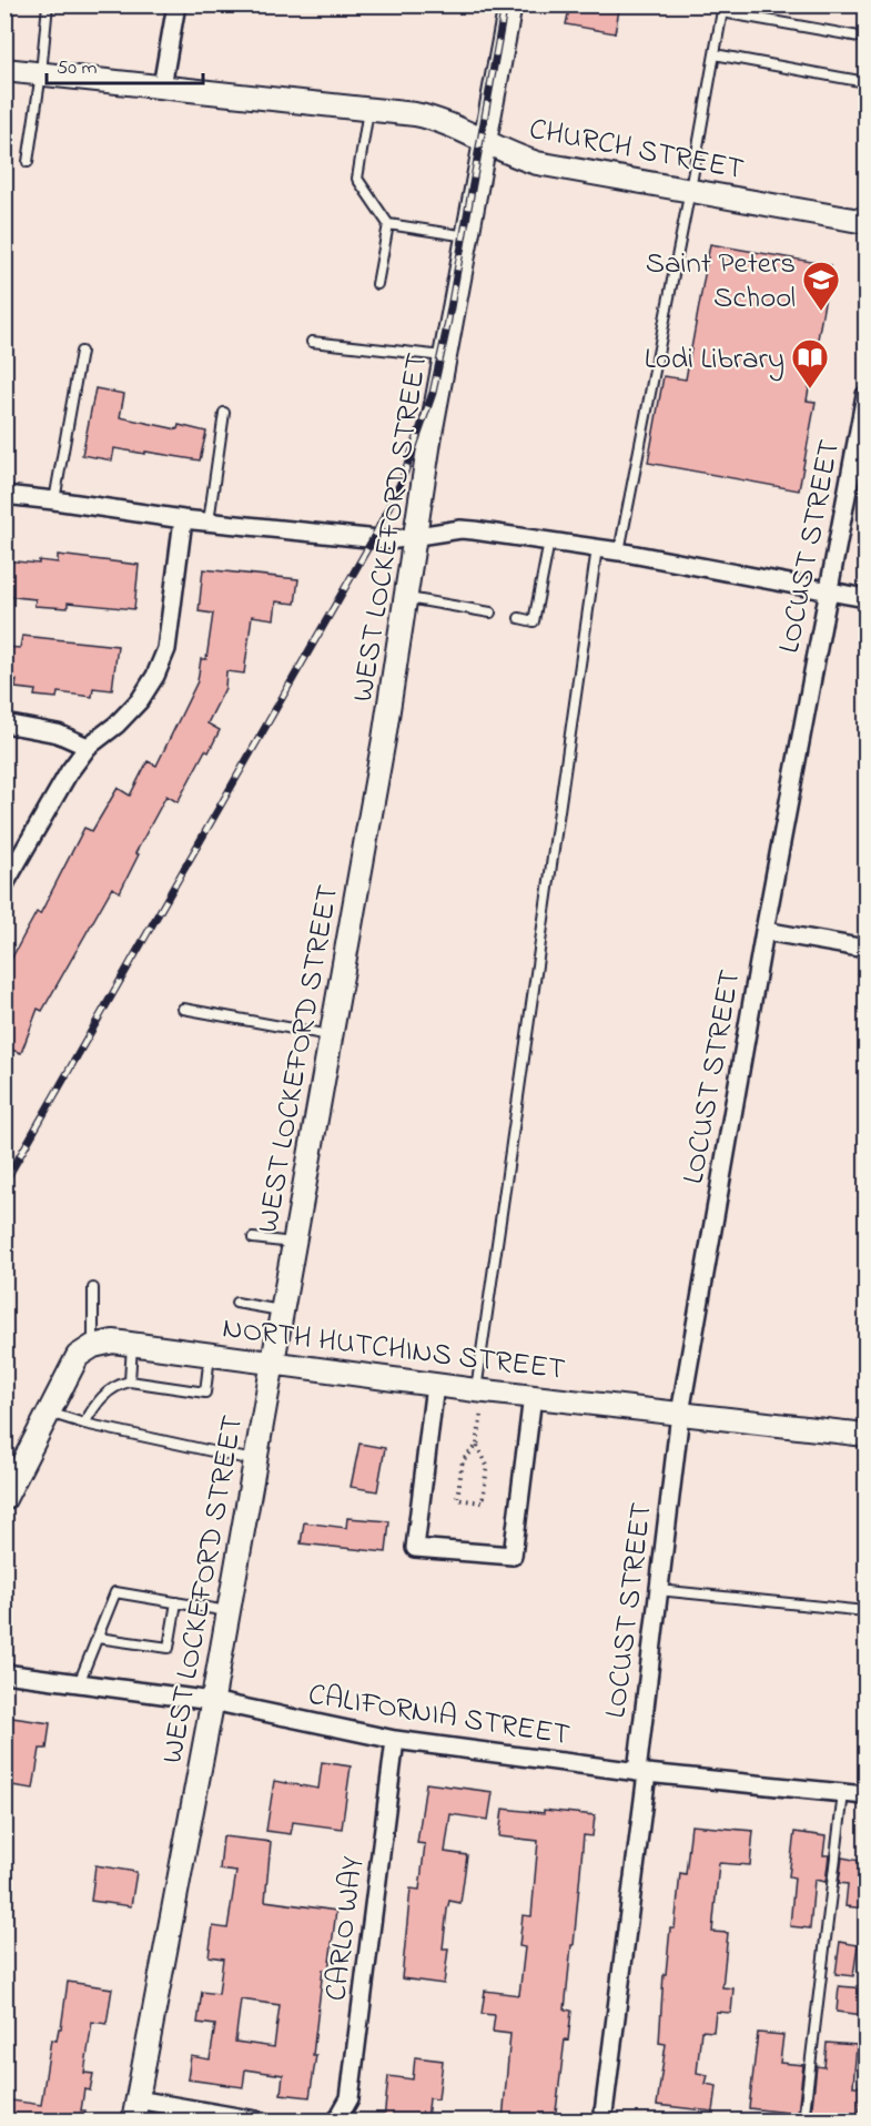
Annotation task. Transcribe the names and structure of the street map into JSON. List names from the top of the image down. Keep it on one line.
{"streets":{"street":["CHURCH STREET","WEST LOCKEFORD STREET","LOCUST STREET","NORTH HUTCHINS STREET","CALIFORNIA STREET","CARLO WAY"]},"crossings":[["CHURCH STREET","WEST LOCKEFORD STREET"],["WEST LOCKEFORD STREET","NORTH HUTCHINS STREET"],["WEST LOCKEFORD STREET","CALIFORNIA STREET"],["LOCUST STREET","NORTH HUTCHINS STREET"],["LOCUST STREET","CALIFORNIA STREET"],["CALIFORNIA STREET","CARLO WAY"]],"places":{"school or university":["Saint Peters School"],"library":["Lodi Library"]},"scale_bar":"50 m"}
